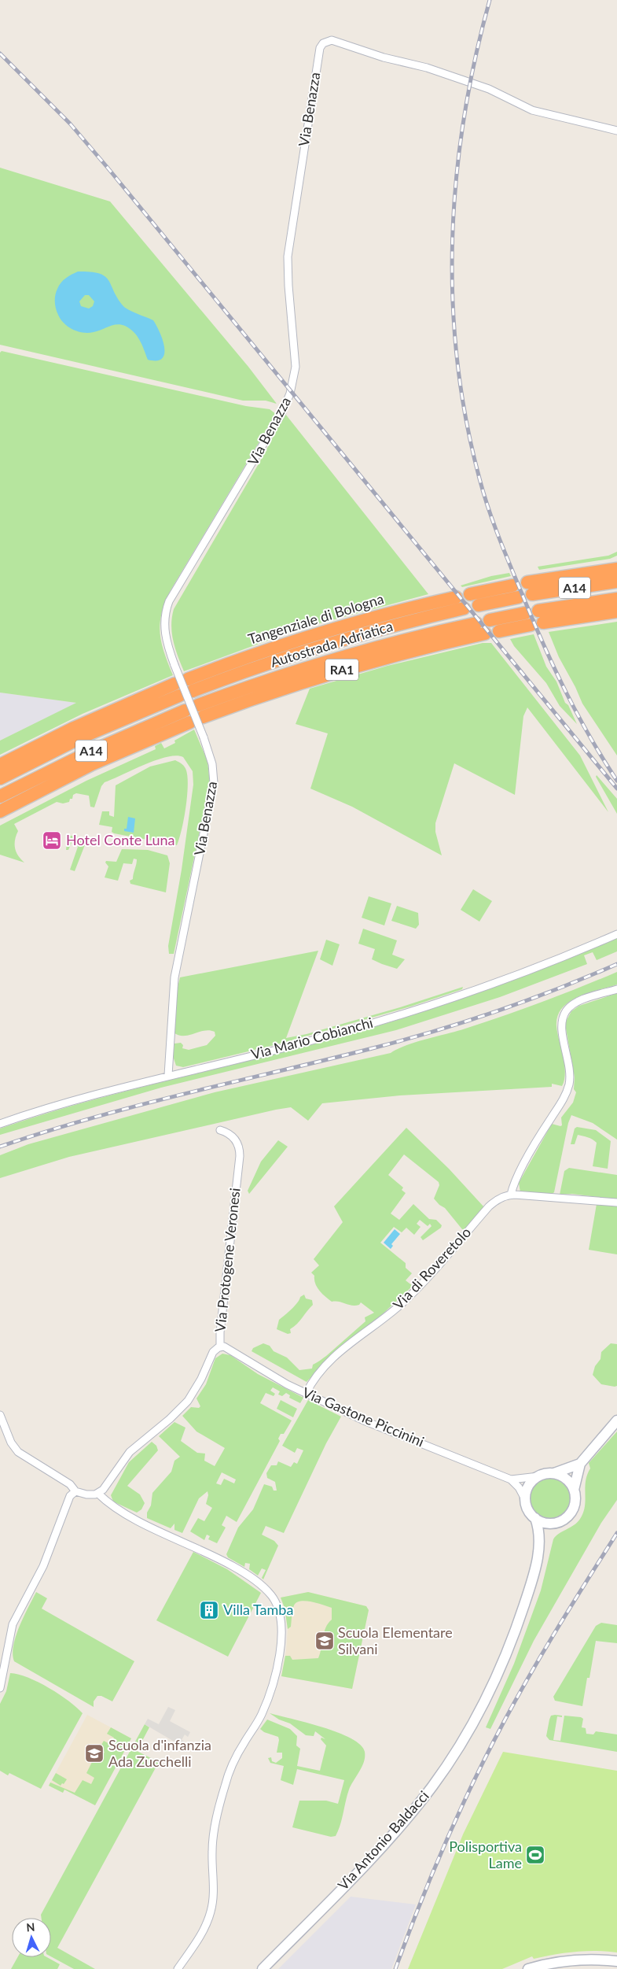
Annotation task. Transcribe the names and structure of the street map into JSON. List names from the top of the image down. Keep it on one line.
{"streets":{"highway":["A14","Tangenziale di Bologna","Autostrada Adriatica","RA1"],"street":["Via Benazza","Via Mario Cobianchi","Via Protogene Veronesi","Via di Roveretolo","Via Gastone Piccinini","Via Antonio Baldacci"]},"crossings":[["Via Benazza","Via Mario Cobianchi"],["Tangenziale di Bologna","Autostrada Adriatica"],["Via Protogene Veronesi","Via Gastone Piccinini"],["Via di Roveretolo","Via Gastone Piccinini"],["Via Gastone Piccinini","Via Antonio Baldacci"]],"places":{"hotel":["Hotel Conte Luna"],"building":["Villa Tamba"],"school or university":["Scuola Elementare Silvani","Scuola d'infanzia Ada Zucchelli"],"sports":["Polisportiva Lame"]},"north":"top"}
